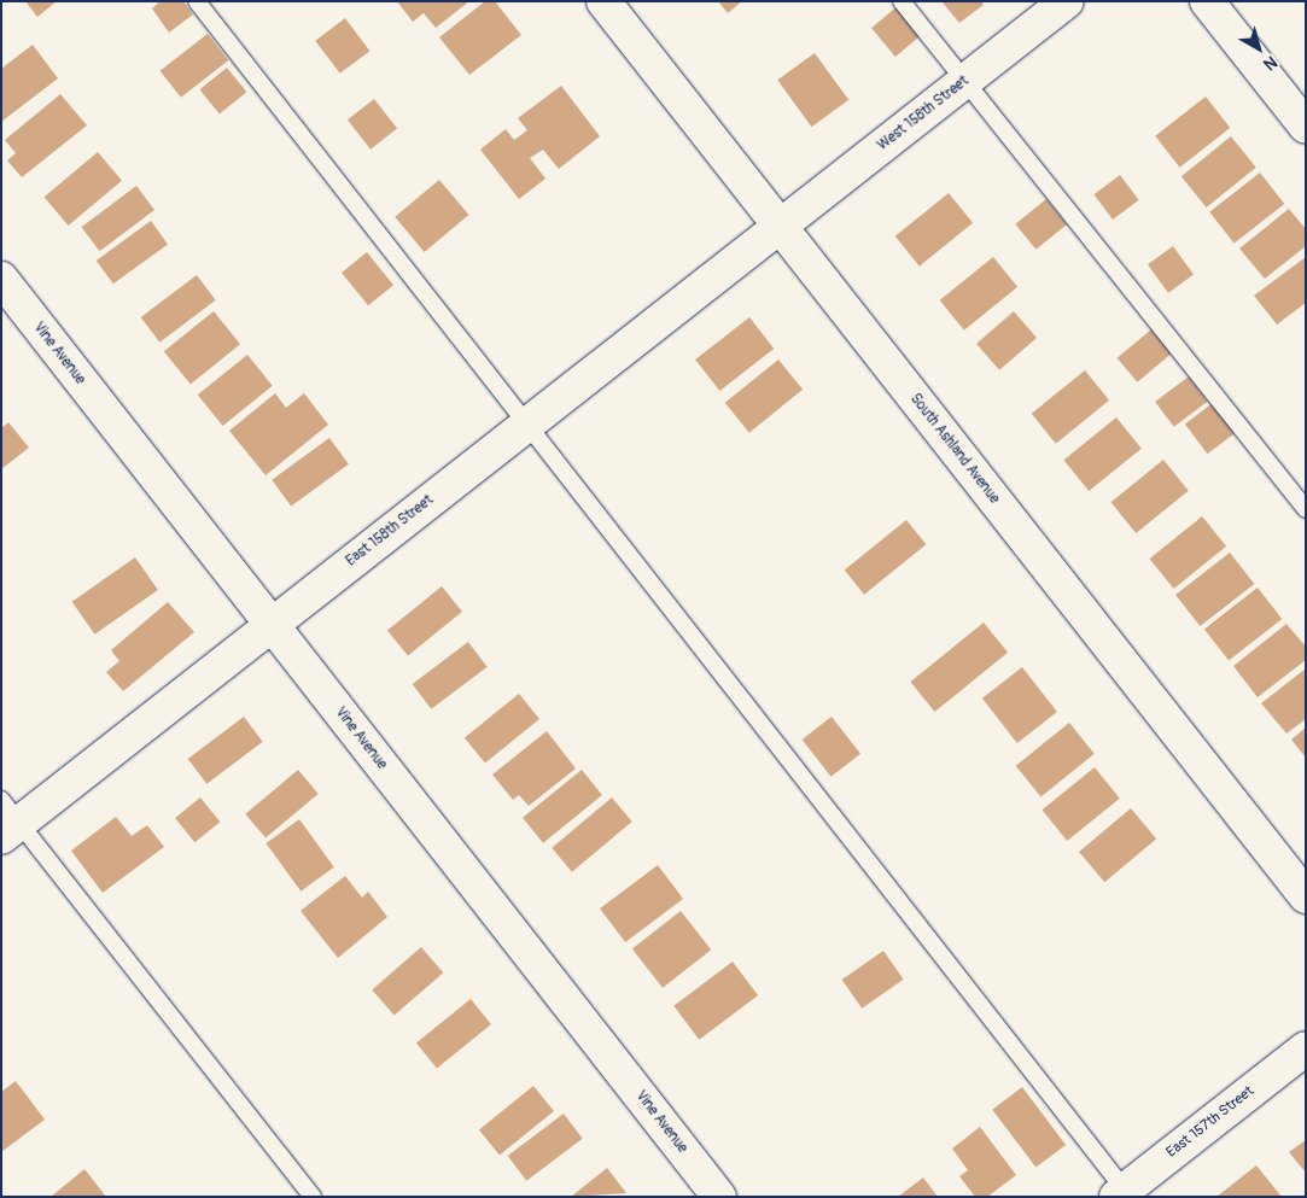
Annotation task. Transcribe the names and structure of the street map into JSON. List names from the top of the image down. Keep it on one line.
{"streets":{"street":["West 158th Street","Vine Avenue","South Ashland Avenue","East 158th Street","East 157th Street"]},"crossings":[["West 158th Street","South Ashland Avenue"],["West 158th Street","East 158th Street"],["Vine Avenue","East 158th Street"],["South Ashland Avenue","East 158th Street"]],"north":"bottom right"}
